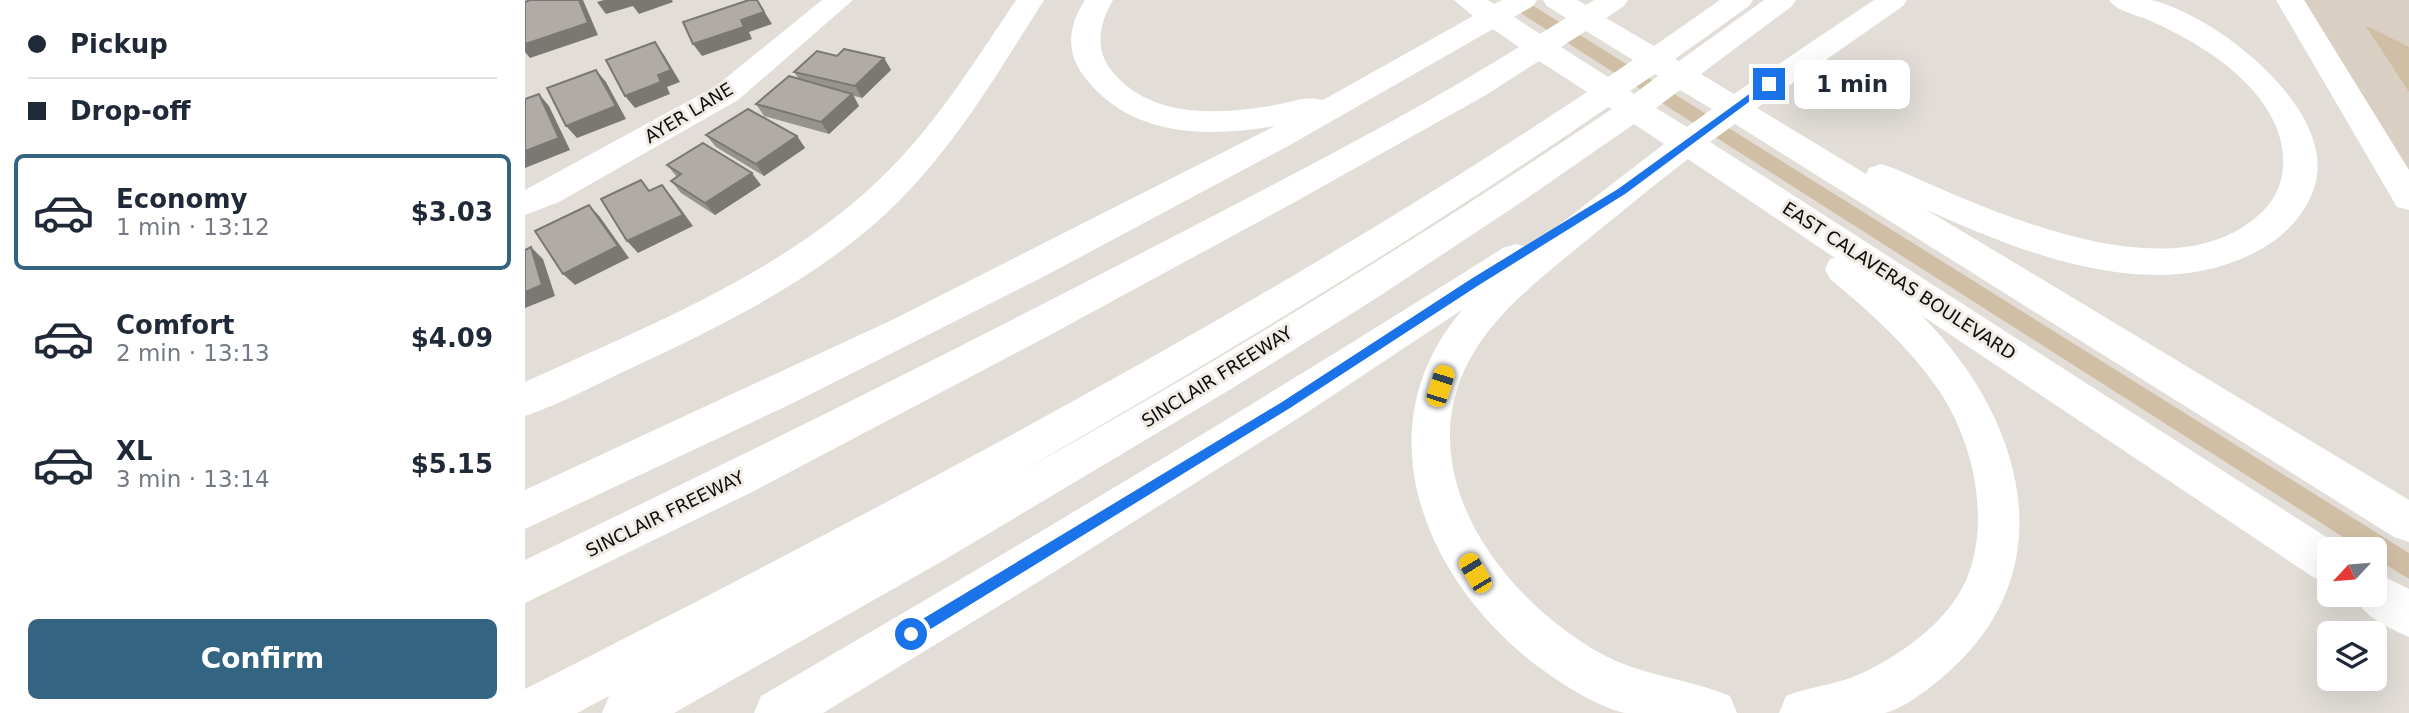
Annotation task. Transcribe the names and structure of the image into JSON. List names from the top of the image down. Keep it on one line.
{"streets":{"main road":["AYER LANE","EAST CALAVERAS BOULEVARD","SINCLAIR FREEWAY"]},"north":"bottom left","page":{"banner":["Pickup","Drop-off"],"bubble":"1 min","list":[{"name":"Economy","note":"1 min · 13:12","value":"$3.03"},{"name":"Comfort","note":"2 min · 13:13","value":"$4.09"},{"name":"XL","note":"3 min · 13:14","value":"$5.15"}],"buttons":"Confirm"}}
